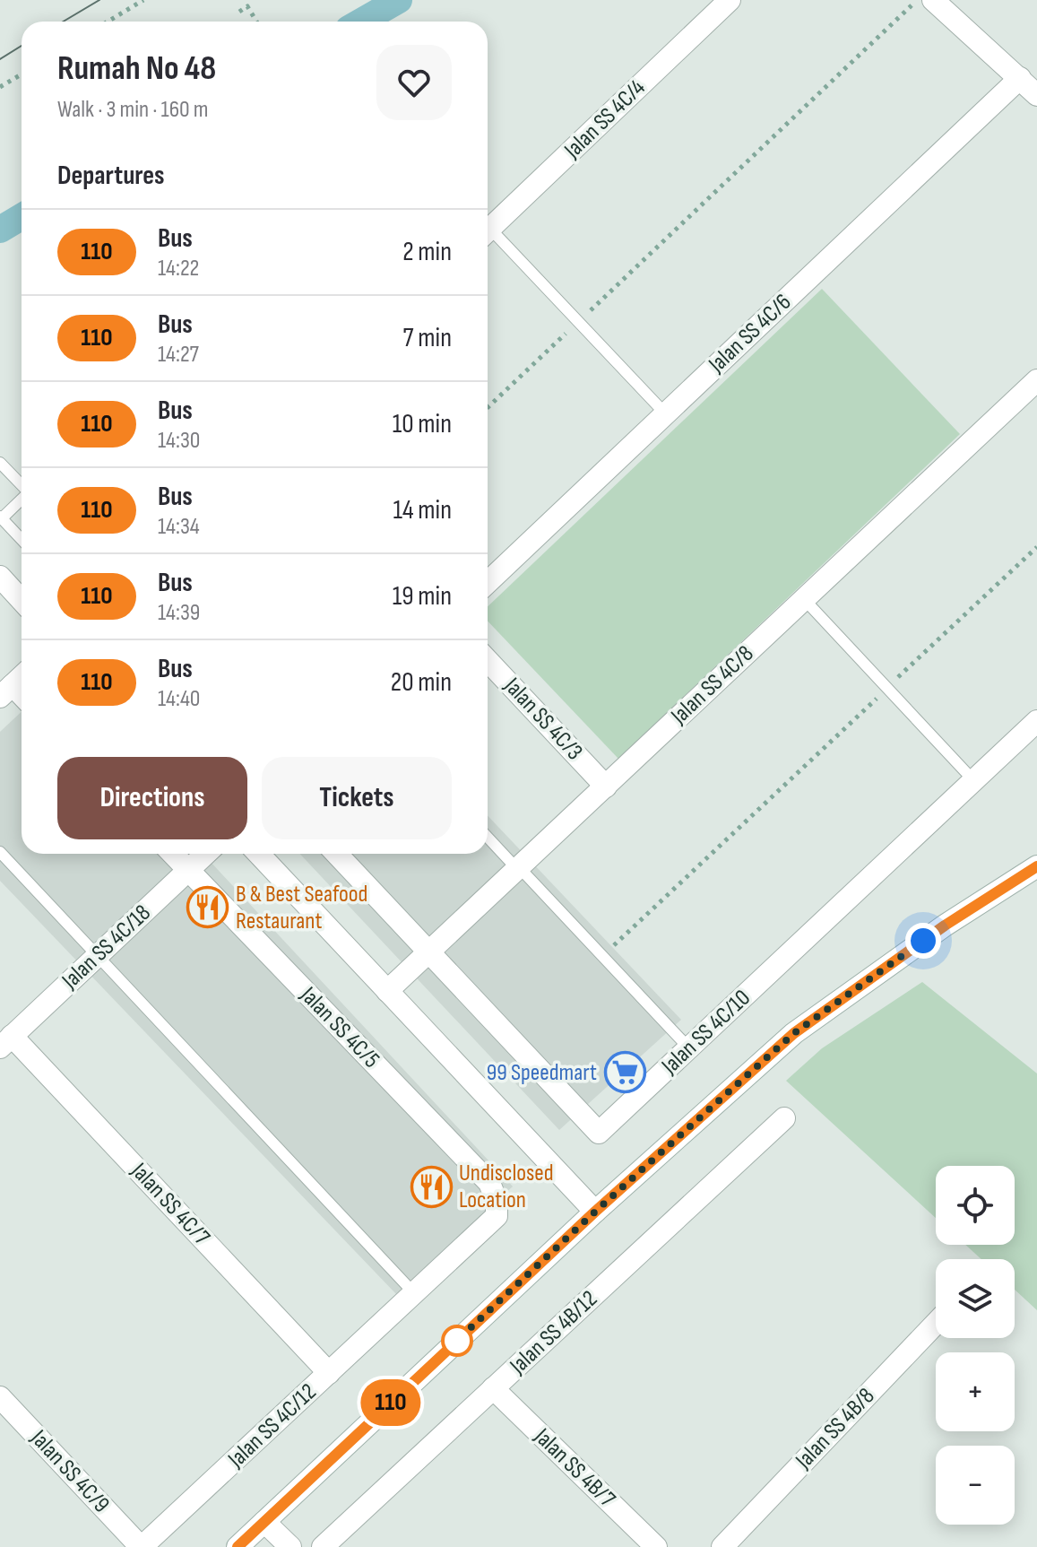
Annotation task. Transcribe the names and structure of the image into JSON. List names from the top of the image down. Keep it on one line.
{"streets":{"street":["Jalan SS 4C/4","Jalan SS 4C/6","Jalan SS 4C/8","Jalan SS 4C/3","Jalan SS 4C/18","Jalan SS 4C/5","Jalan SS 4C/10","Jalan SS 4C/7","Jalan SS 4B/12","Jalan SS 4C/12","Jalan SS 4B/8","Jalan SS 4B/7","Jalan SS 4C/9"]},"crossings":[["Jalan SS 4C/8","Jalan SS 4C/3"],["Jalan SS 4C/8","Jalan SS 4C/10"],["Jalan SS 4C/18","Jalan SS 4C/5"],["Jalan SS 4C/18","Jalan SS 4C/7"],["Jalan SS 4C/5","Jalan SS 4C/12"],["Jalan SS 4C/7","Jalan SS 4C/12"],["Jalan SS 4B/12","Jalan SS 4B/7"],["Jalan SS 4C/12","Jalan SS 4C/9"]],"places":{"restaurant":["B & Best Seafood Restaurant","Undisclosed Location"],"supermarket":["99 Speedmart"]},"lines":["bus line 110"],"page":{"on_map":"110","heading":[["Rumah No 48","Walk · 3 min · 160 m"],"Departures"],"list":[{"mark":"110","name":"Bus","note":"14:22","value":"2 min"},{"mark":"110","name":"Bus","note":"14:27","value":"7 min"},{"mark":"110","name":"Bus","note":"14:30","value":"10 min"},{"mark":"110","name":"Bus","note":"14:34","value":"14 min"},{"mark":"110","name":"Bus","note":"14:39","value":"19 min"},{"mark":"110","name":"Bus","note":"14:40","value":"20 min"}],"buttons":["Directions","Tickets"],"map_buttons":["+","−"]}}
